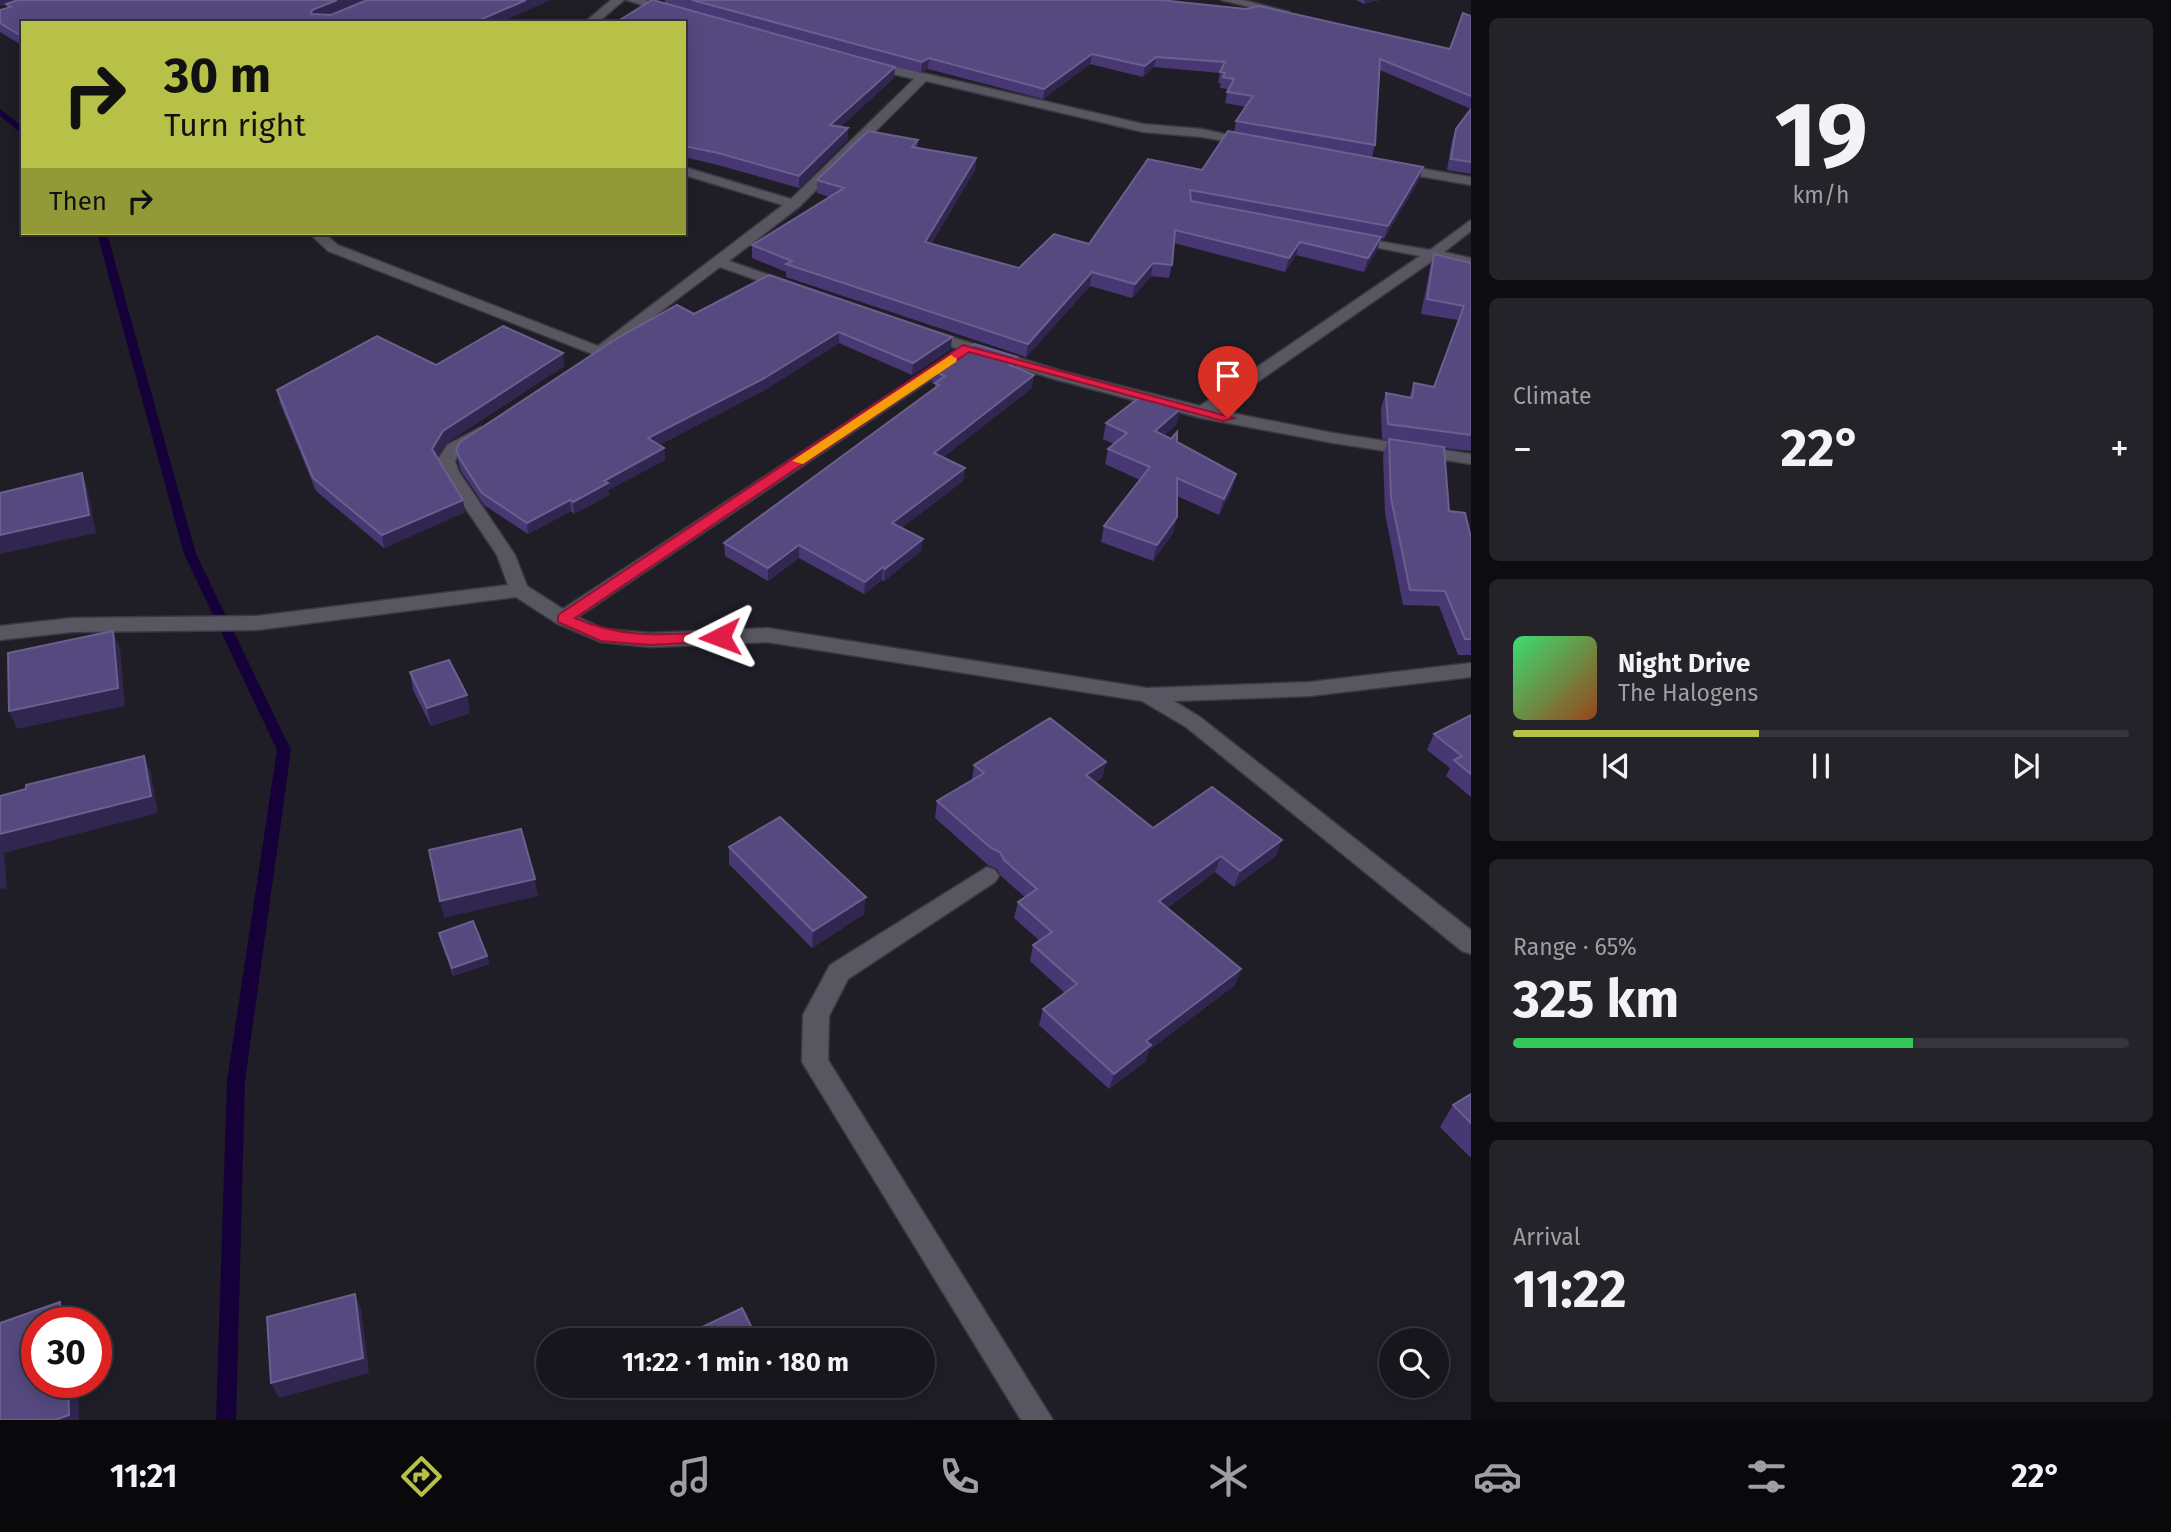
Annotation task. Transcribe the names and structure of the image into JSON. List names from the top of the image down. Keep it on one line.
{"page":{"tile":[["19","km/h"],"Climate",["Range · 65%","325 km"],["Arrival","11:22"]],"turn":["30 m","Turn right"],"then":"Then","heat":["−","22°","+"],"song":["Night Drive","The Halogens"],"limit":"30","trip":"11:22 · 1 min · 180 m","tabs":["11:21","22°"]}}
